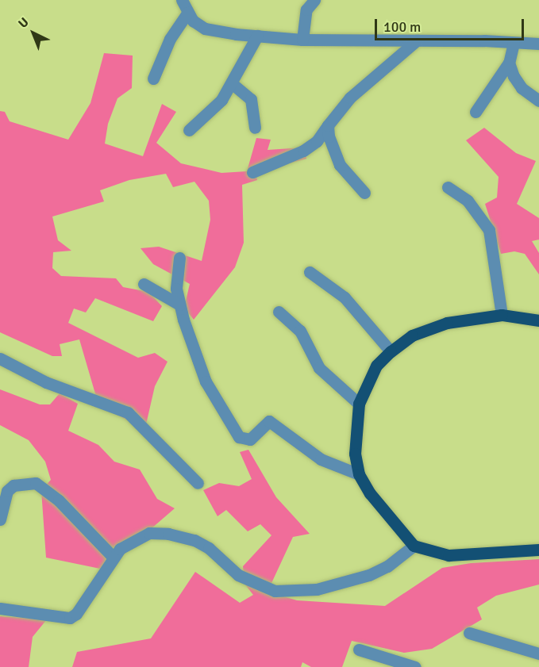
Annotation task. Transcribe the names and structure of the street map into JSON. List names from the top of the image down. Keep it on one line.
{"scale_bar":"100 m","north":"top left"}
